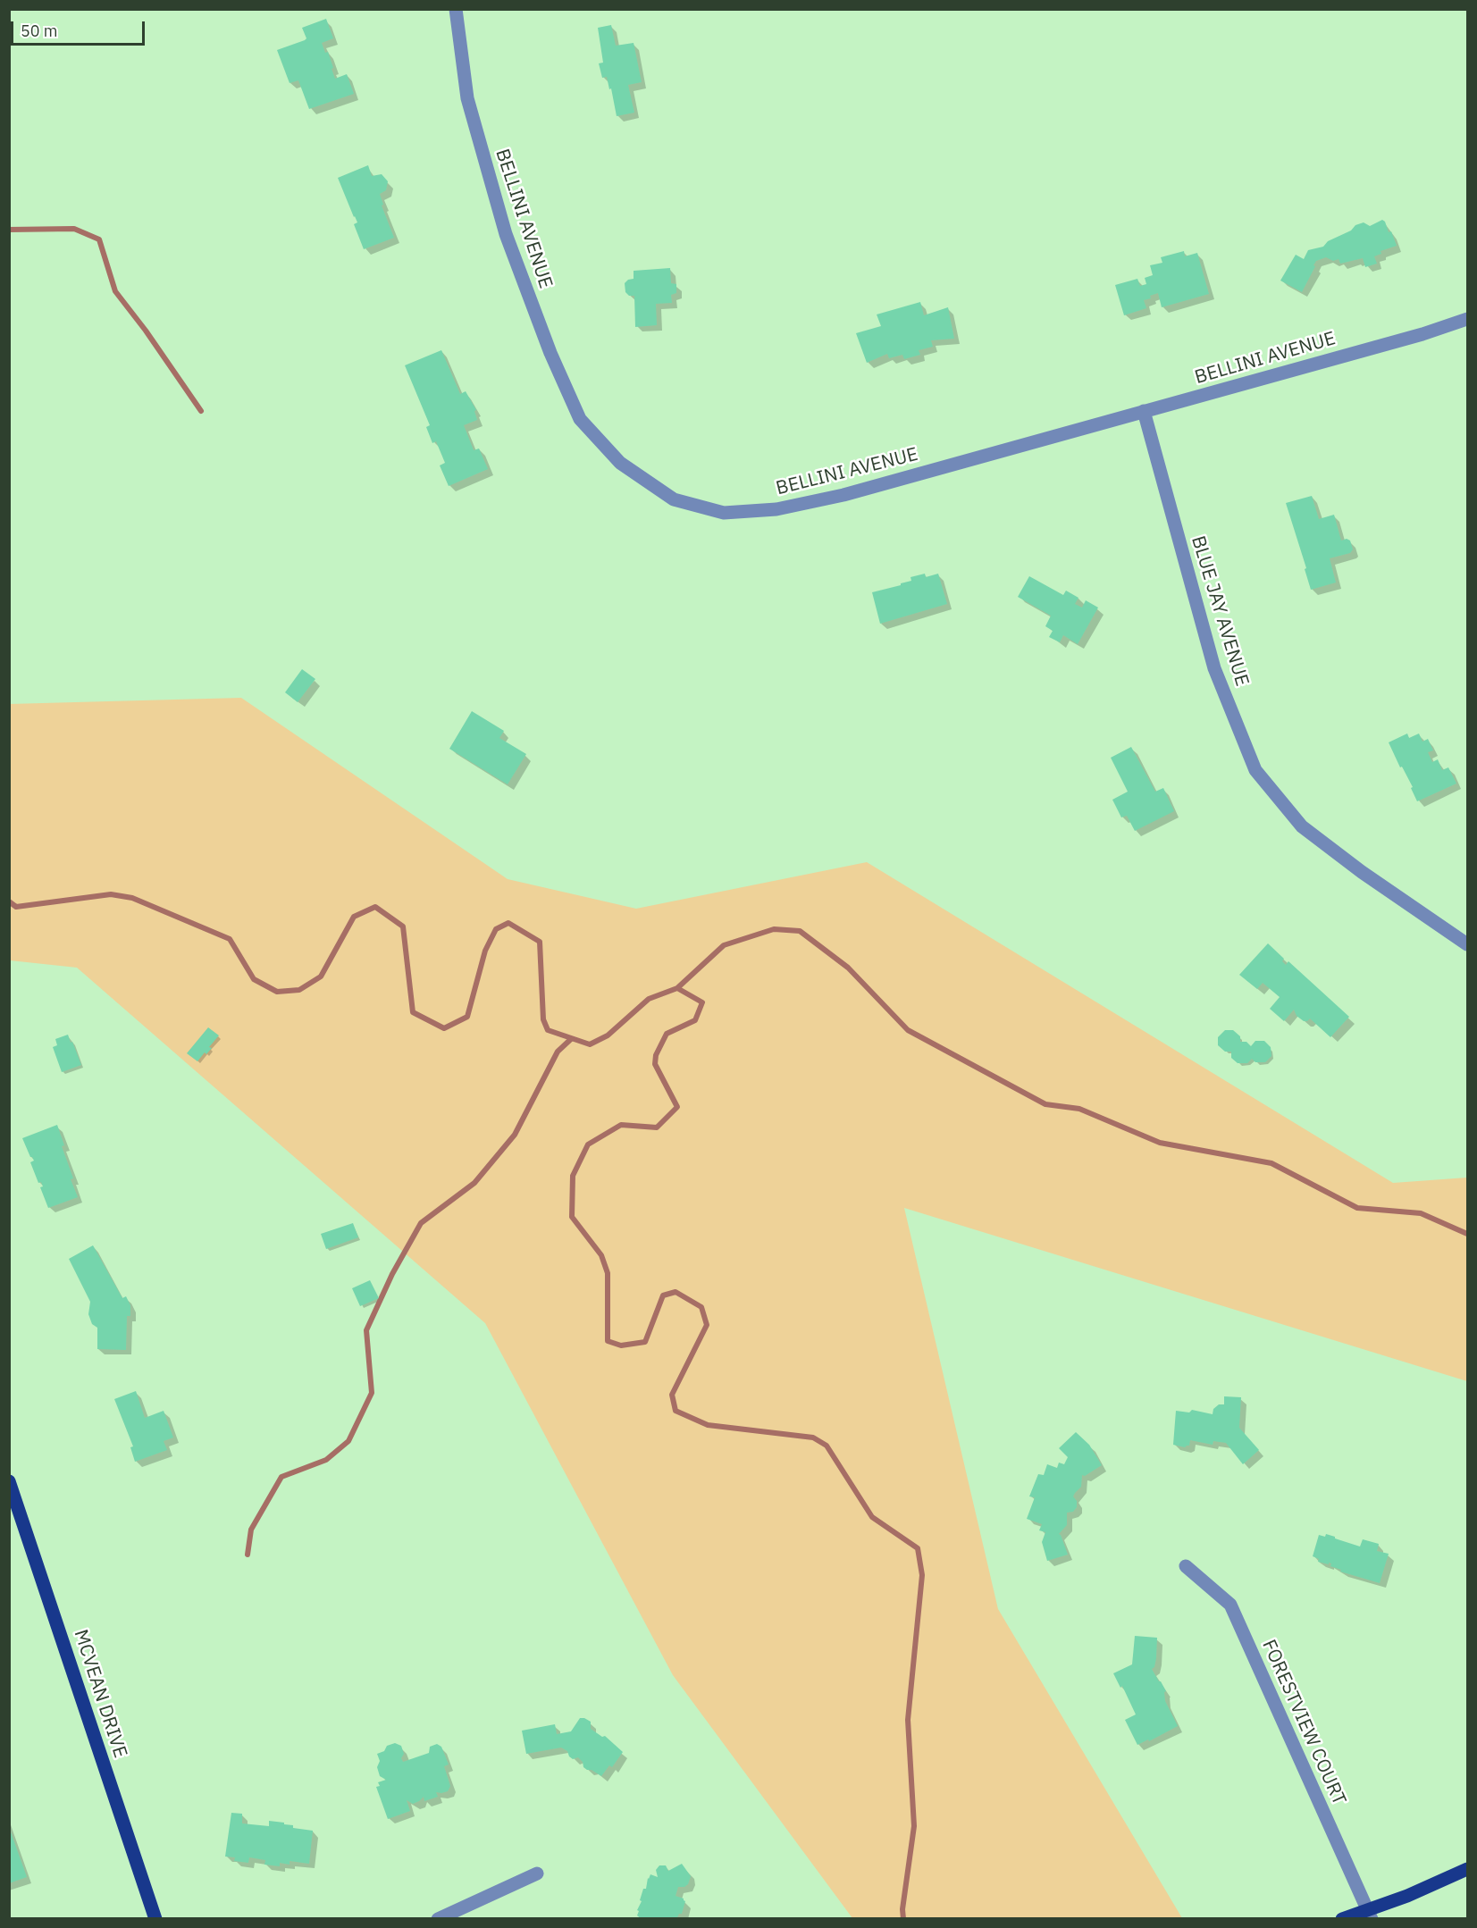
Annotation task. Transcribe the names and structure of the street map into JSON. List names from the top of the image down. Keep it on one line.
{"streets":{"main road":["MCVEAN DRIVE"],"street":["BELLINI AVENUE","BLUE JAY AVENUE","FORESTVIEW COURT"]},"crossings":[["BELLINI AVENUE","BLUE JAY AVENUE"]],"scale_bar":"50 m"}
